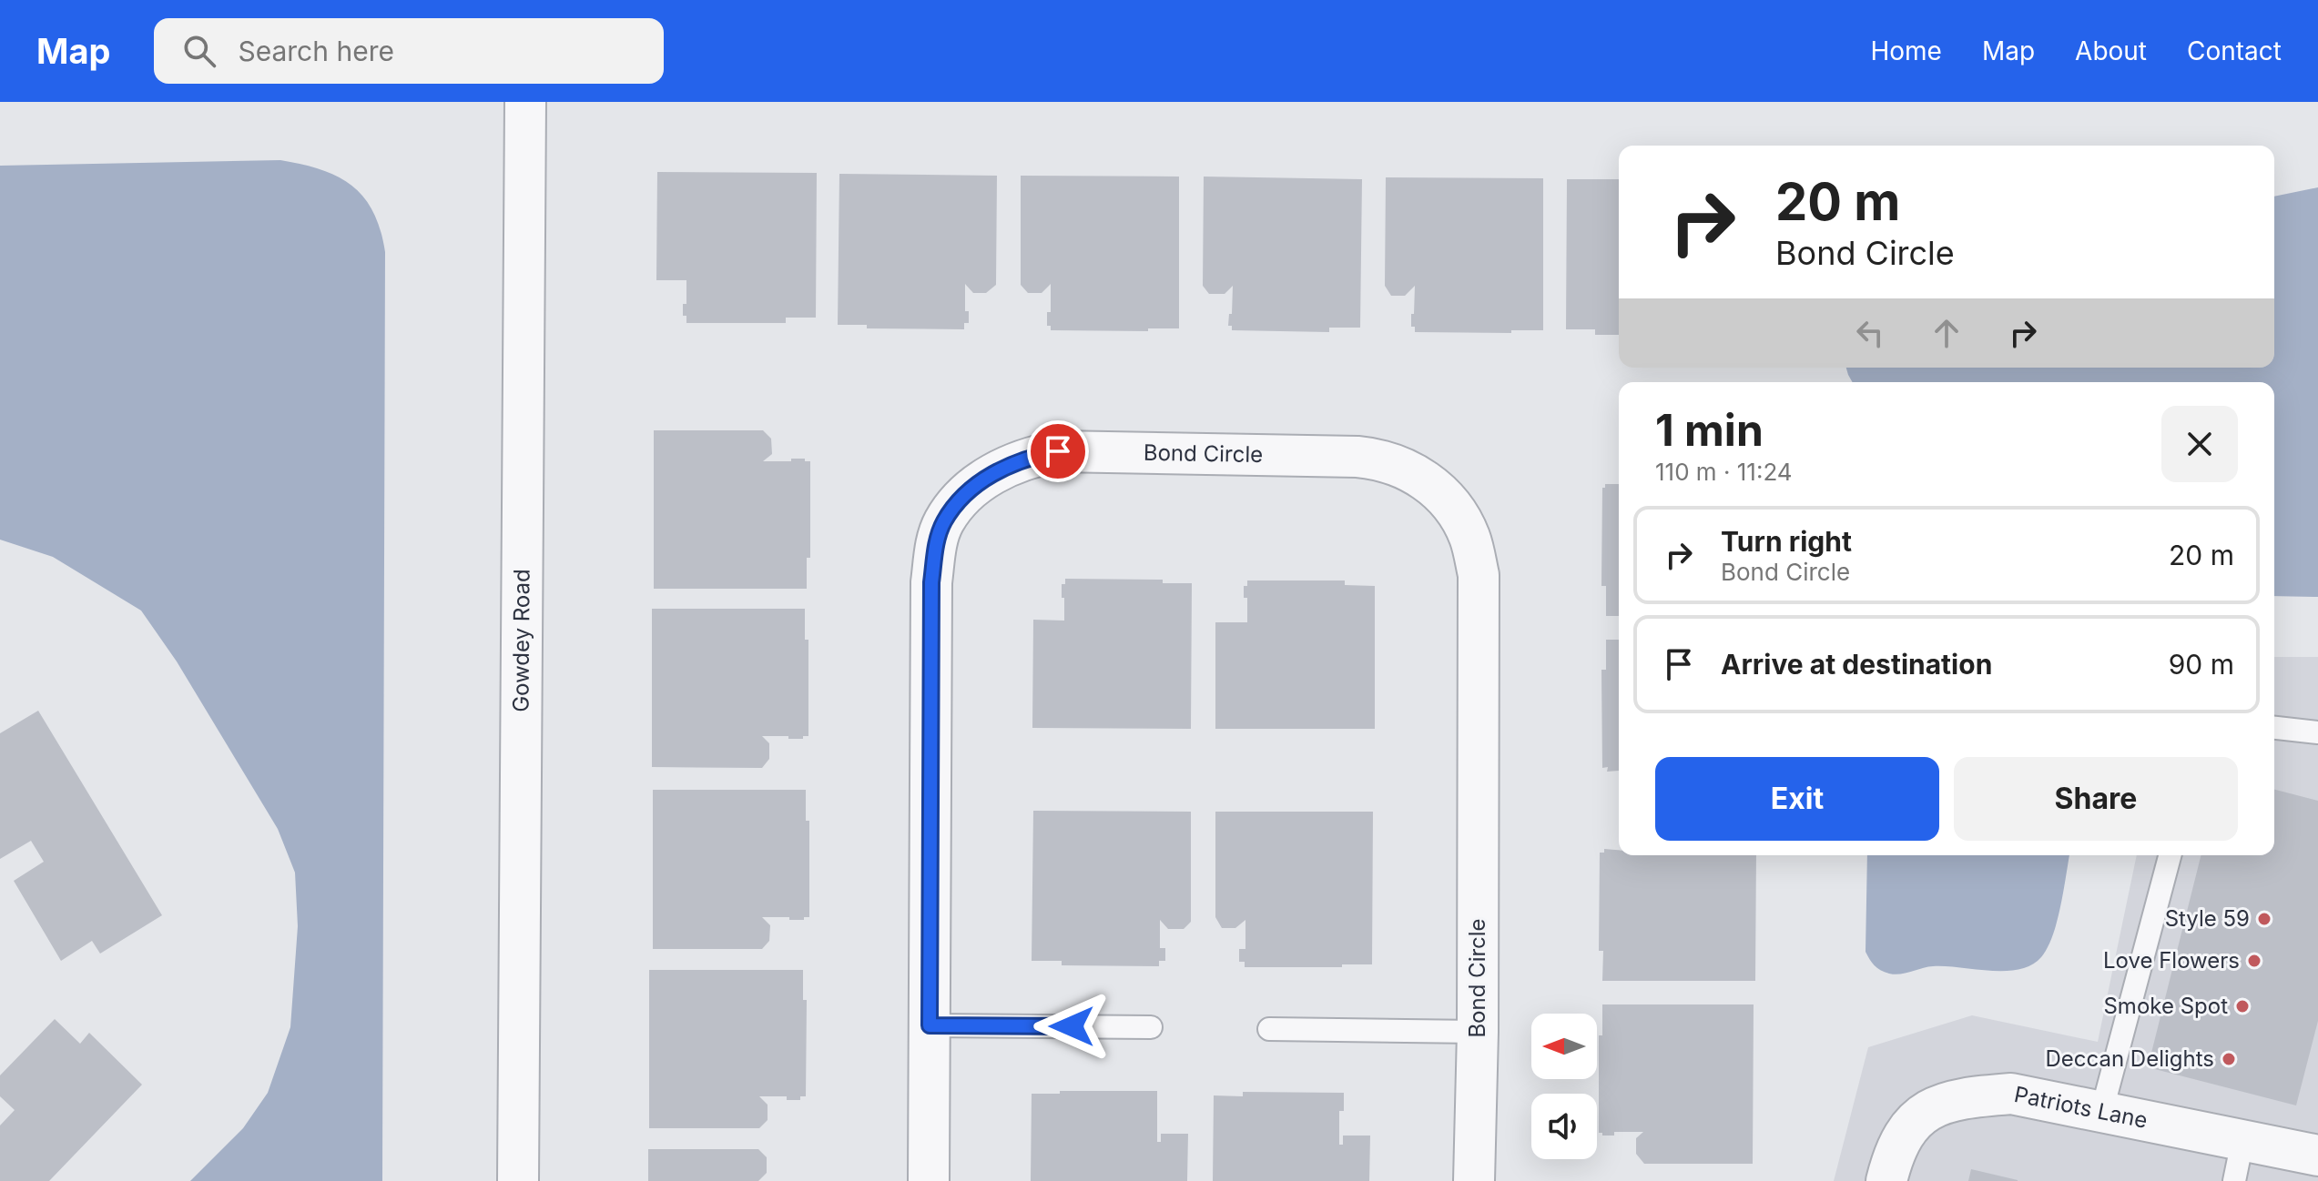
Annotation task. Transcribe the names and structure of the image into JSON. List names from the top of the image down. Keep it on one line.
{"streets":{"street":["Bond Circle","Gowdey Road","Patriots Lane"]},"places":["Style 59","Love Flowers","Smoke Spot","Deccan Delights"],"north":"left","page":{"header":"Map","search":"Search here","nav":["Home","Map","About","Contact"],"turn":["20 m","Bond Circle"],"heading":["1 min","110 m · 11:24"],"list":[{"name":"Turn right","note":"Bond Circle","value":"20 m"},{"name":"Arrive at destination","value":"90 m"}],"buttons":["Exit","Share"]}}
